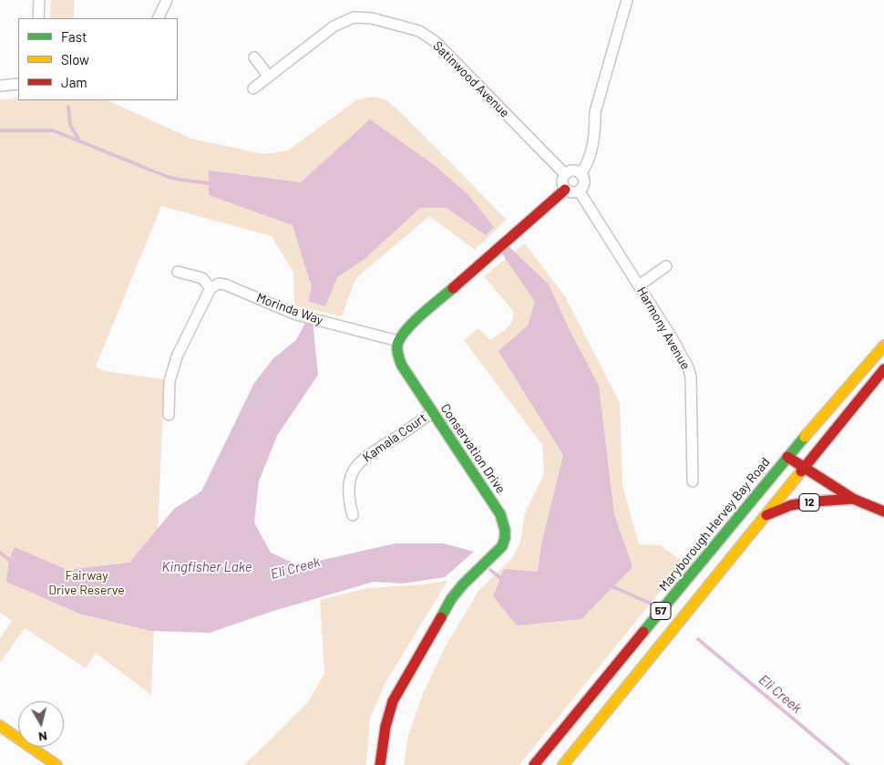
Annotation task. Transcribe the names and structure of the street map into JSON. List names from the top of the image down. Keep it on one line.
{"streets":{"main road":["Conservation Drive","12","Maryborough Hervey Bay Road","57"],"street":["Satinwood Avenue","Morinda Way","Harmony Avenue","Kamala Court"]},"crossings":[["Satinwood Avenue","Harmony Avenue"],["Morinda Way","Conservation Drive"],["Kamala Court","Conservation Drive"],["12","Maryborough Hervey Bay Road"],["12","57"]],"water":["Kingfisher Lake","Eli Creek"],"parks":["Fairway Drive Reserve"],"legend":["Fast","Slow","Jam"],"north":"bottom"}
